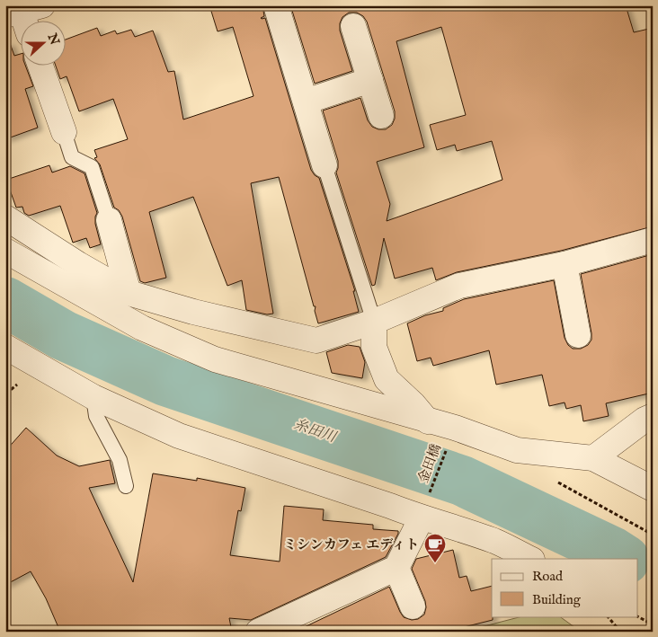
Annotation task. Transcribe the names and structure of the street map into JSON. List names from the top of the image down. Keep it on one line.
{"streets":{"path":["金田橋"]},"water":["糸田川"],"places":{"cafe":["ミシンカフェ エディト"]},"legend":["Road","Building"],"north":"right"}
